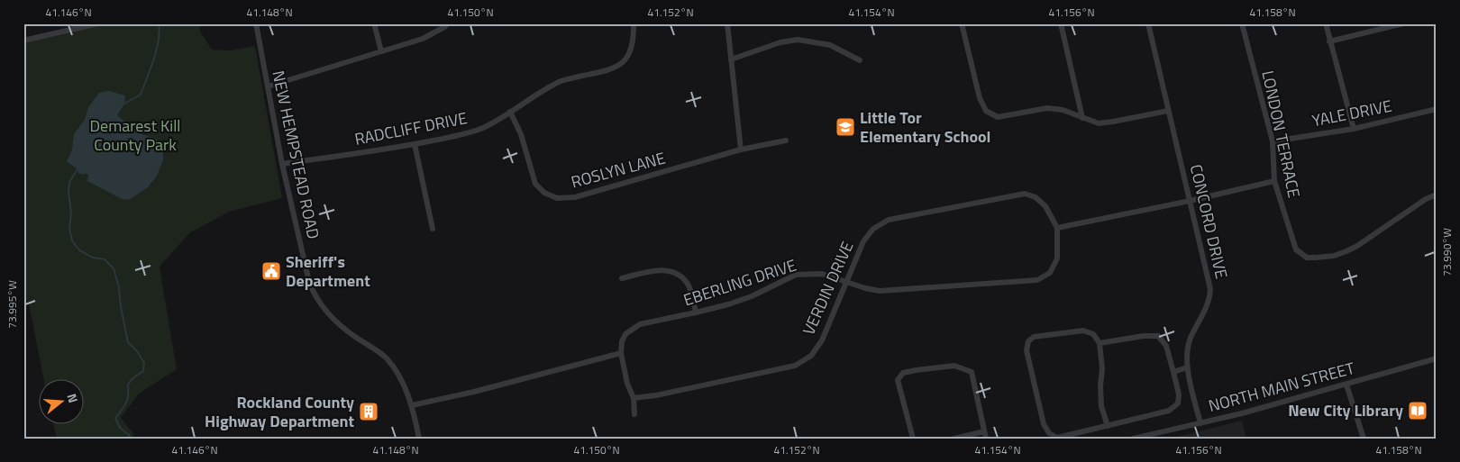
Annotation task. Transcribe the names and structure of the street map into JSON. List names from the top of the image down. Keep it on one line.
{"streets":{"street":["YALE DRIVE","RADCLIFF DRIVE","LONDON TERRACE","NEW HEMPSTEAD ROAD","ROSLYN LANE","CONCORD DRIVE","EBERLING DRIVE","VERDIN DRIVE","NORTH MAIN STREET"]},"crossings":[["YALE DRIVE","LONDON TERRACE"],["RADCLIFF DRIVE","NEW HEMPSTEAD ROAD"],["RADCLIFF DRIVE","ROSLYN LANE"],["CONCORD DRIVE","NORTH MAIN STREET"],["EBERLING DRIVE","VERDIN DRIVE"]],"parks":["Demarest Kill County Park"],"places":{"school or university":["Little Tor Elementary School"],"public building":["Sheriff's Department"],"library":["New City Library"],"building":["Rockland County Highway Department"]},"north":"right","coordinates":["41.146°N","41.148°N","41.150°N","41.152°N","41.154°N","41.156°N","41.158°N","73.990°W","73.995°W"]}
